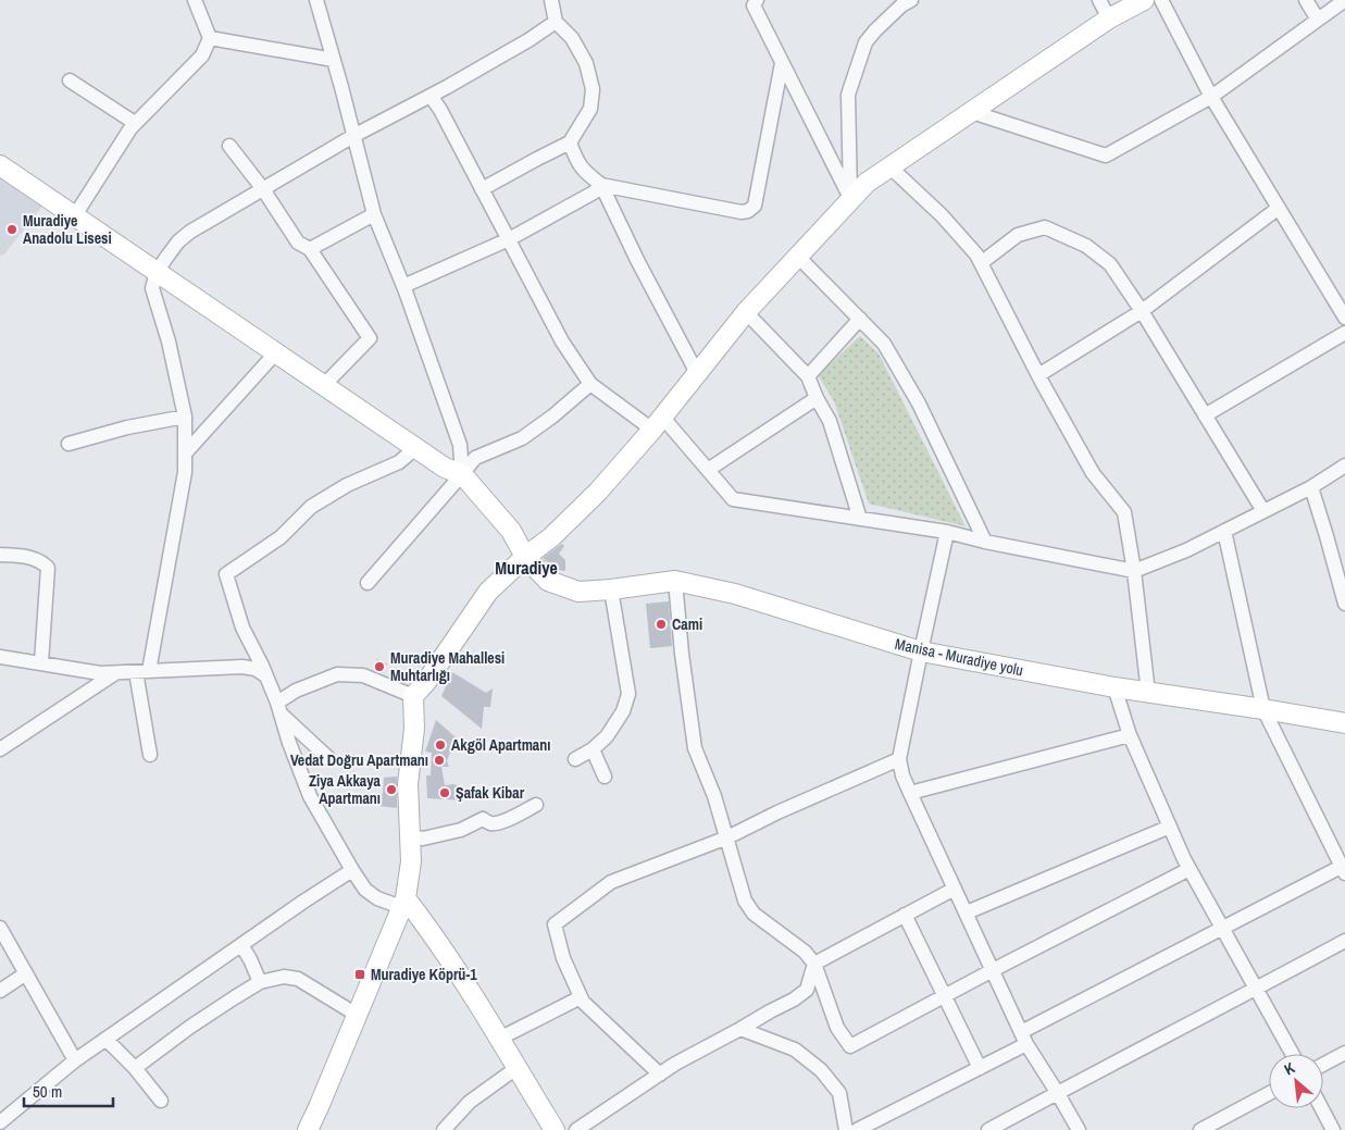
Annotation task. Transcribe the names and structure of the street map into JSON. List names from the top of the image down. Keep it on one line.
{"streets":{"main road":["Manisa - Muradiye yolu"]},"districts":["Muradiye"],"places":{"other":["Muradiye Anadolu Lisesi","Cami","Muradiye Mahallesi Muhtarlığı","Akgöl Apartmanı","Vedat Doğru Apartmanı","Ziya Akkaya Apartmanı","Şafak Kibar"],"transit":["Muradiye Köprü-1"]},"scale_bar":"50 m","north":"top left"}
